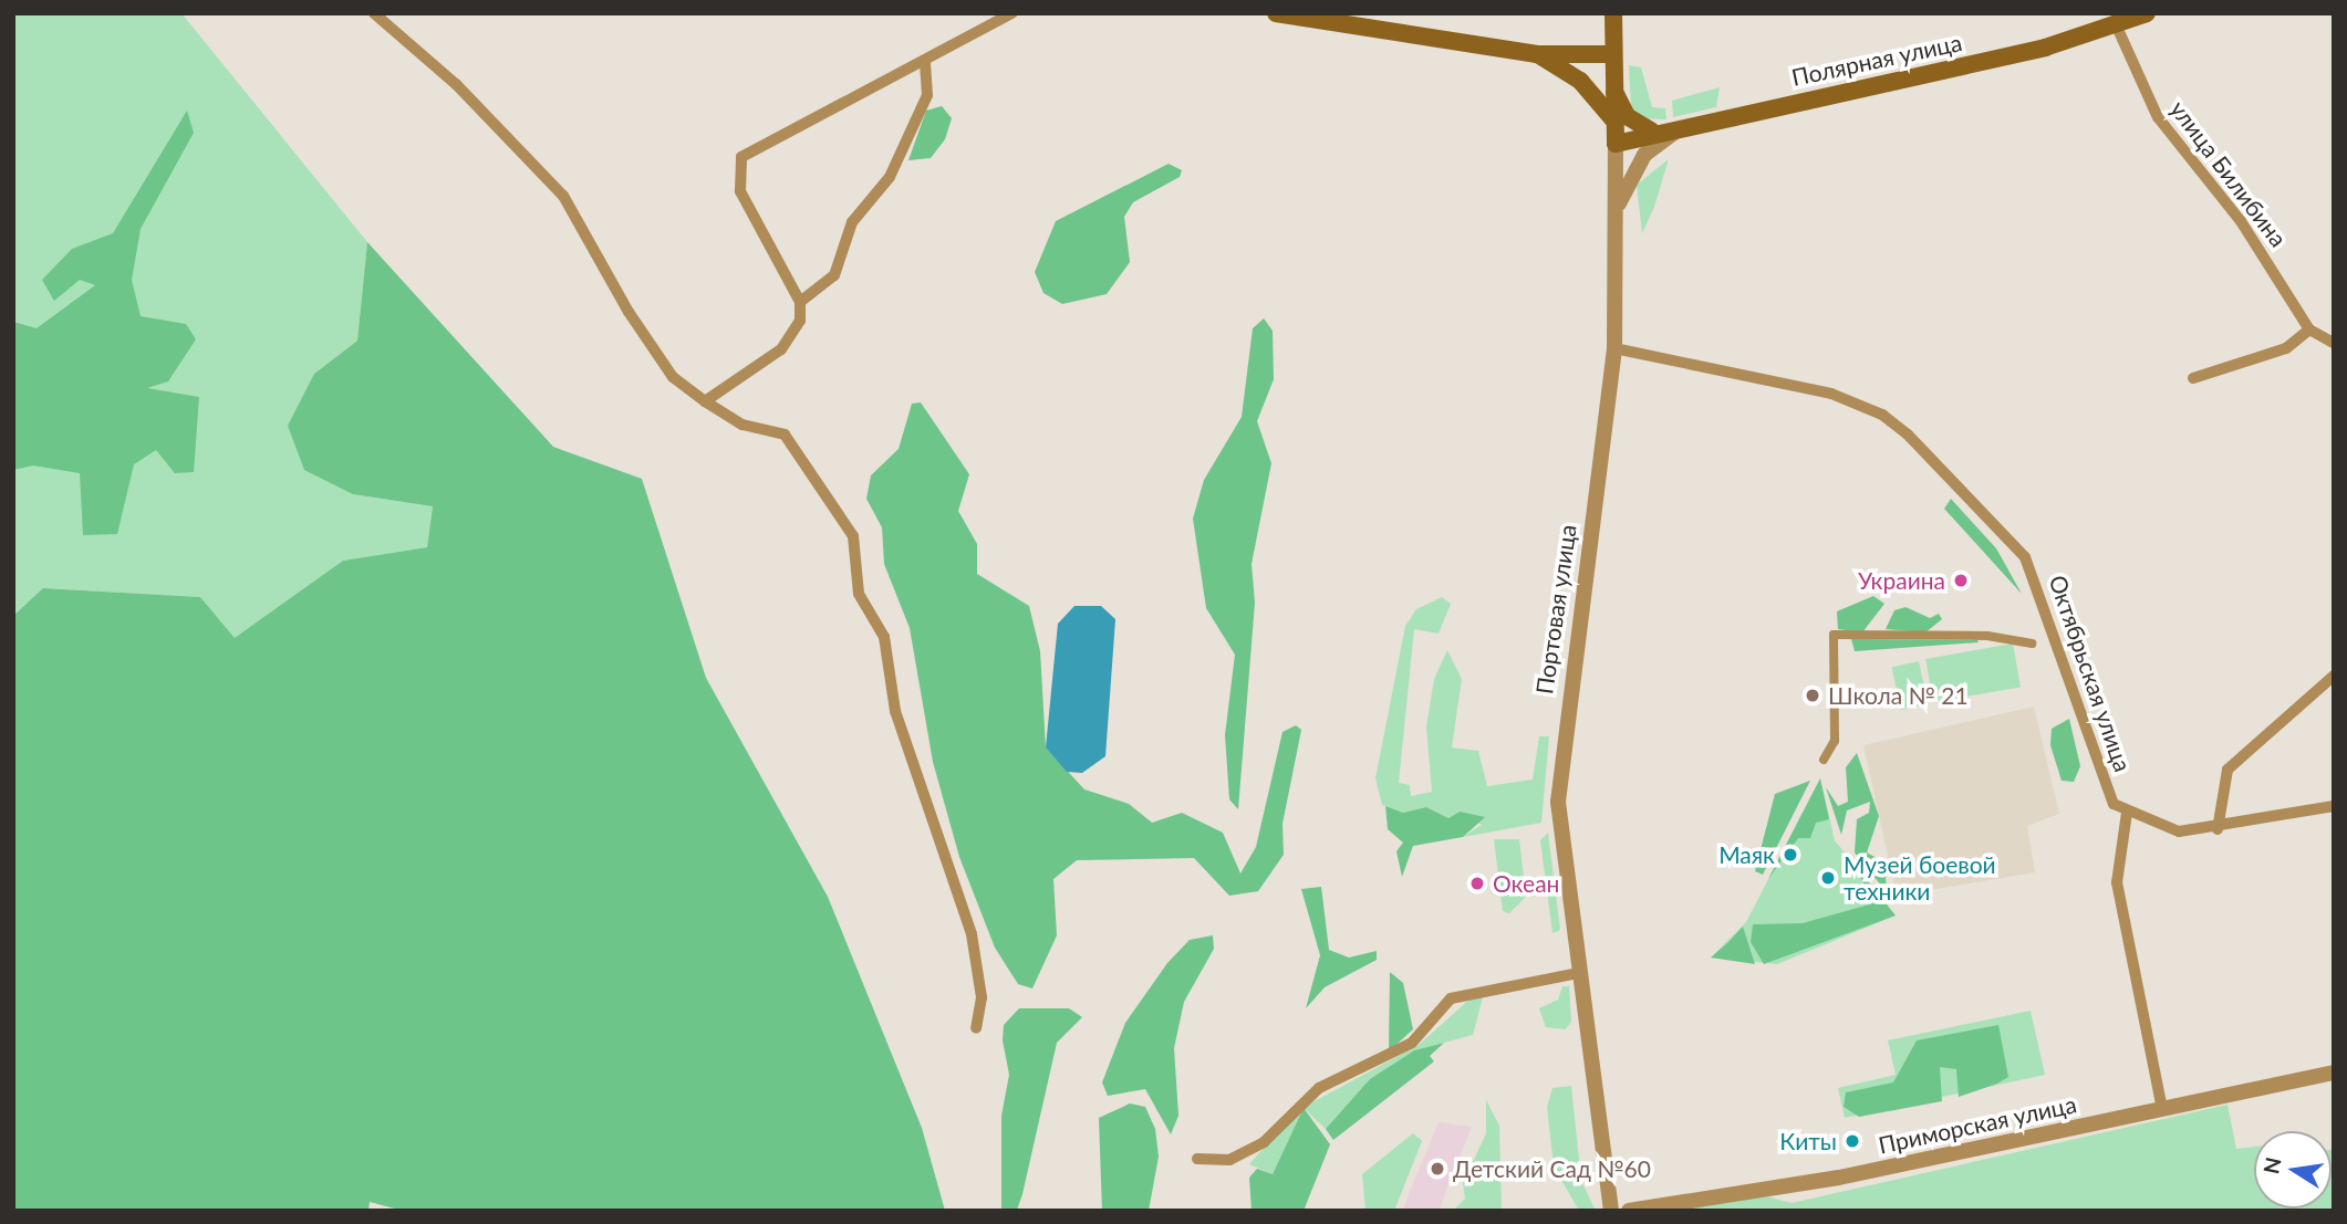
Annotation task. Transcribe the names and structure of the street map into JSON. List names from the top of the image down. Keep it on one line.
{"streets":{"main road":["Полярная улица","Портовая улица"],"street":["улица Билибина","Октябрьская улица","Приморская улица"]},"crossings":[["Полярная улица","улица Билибина"],["Полярная улица","Портовая улица"],["Портовая улица","Октябрьская улица"]],"places":["Украина","Школа № 21","Маяк","Музей боевой техники","Океан","Киты","Детский Сад №60"],"north":"left"}
